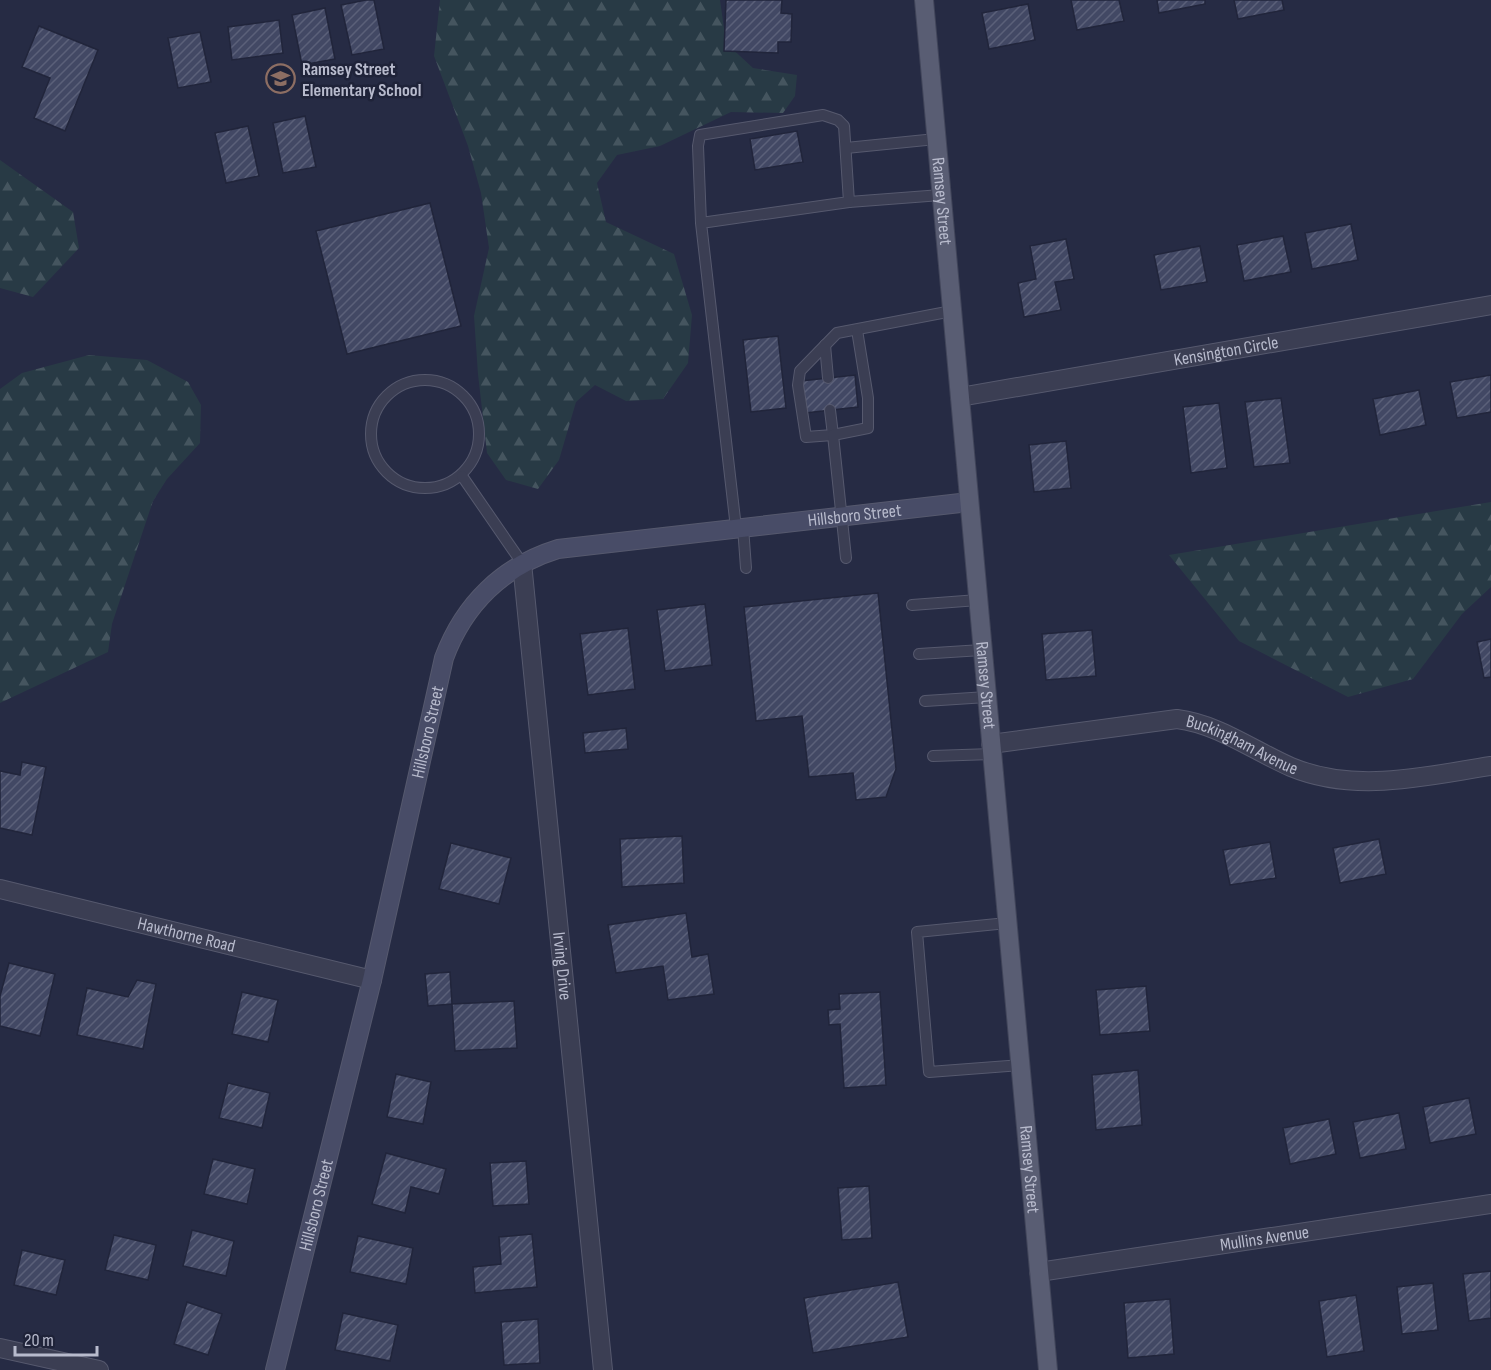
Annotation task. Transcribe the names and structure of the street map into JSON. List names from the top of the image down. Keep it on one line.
{"streets":{"main road":["Ramsey Street"],"street":["Kensington Circle","Hillsboro Street","Buckingham Avenue","Hawthorne Road","Irving Drive","Mullins Avenue"]},"crossings":[["Ramsey Street","Kensington Circle"],["Ramsey Street","Hillsboro Street"],["Ramsey Street","Buckingham Avenue"],["Ramsey Street","Mullins Avenue"],["Hillsboro Street","Hawthorne Road"],["Hillsboro Street","Irving Drive"]],"places":{"school or university":["Ramsey Street Elementary School"]},"scale_bar":"20 m"}
